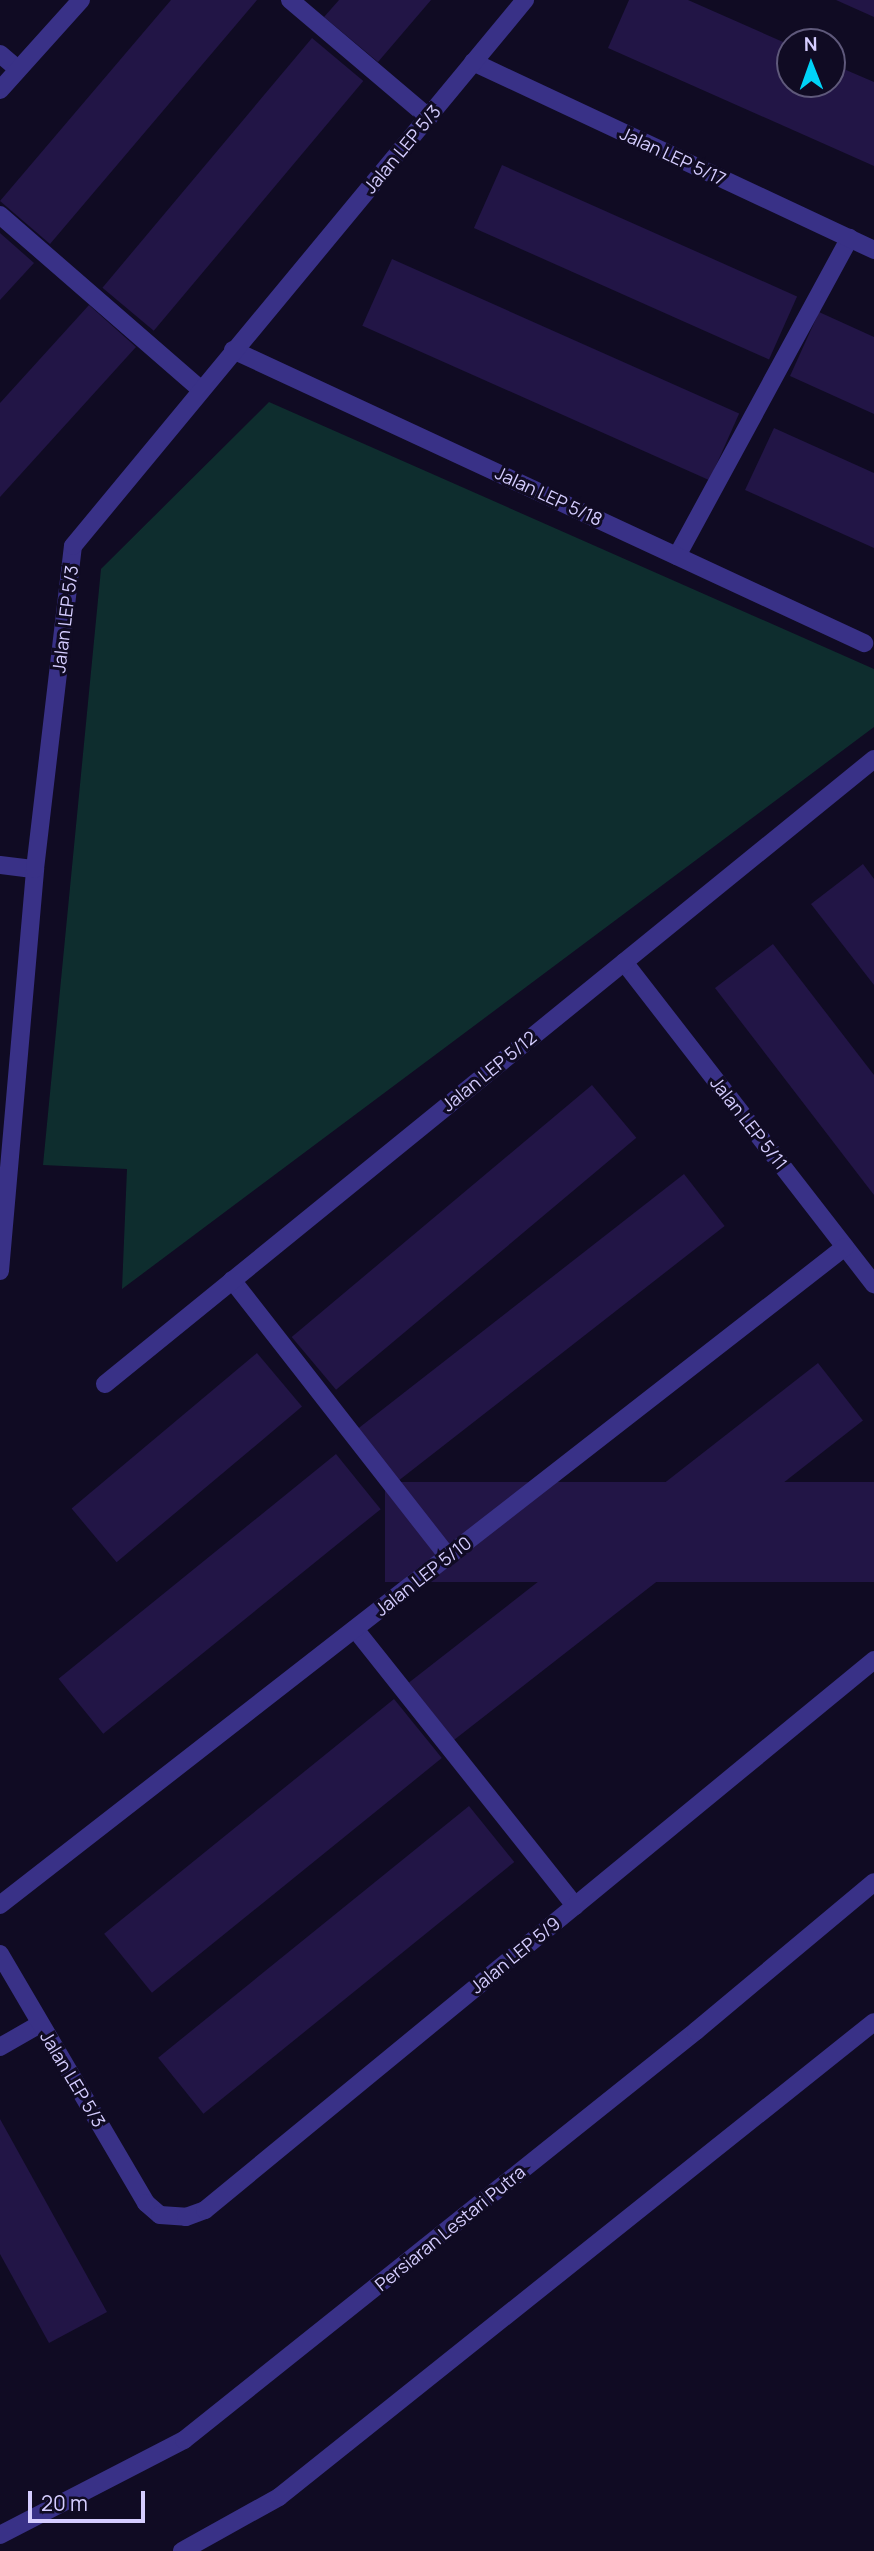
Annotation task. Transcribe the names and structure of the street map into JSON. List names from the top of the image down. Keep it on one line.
{"streets":{"street":["Jalan LEP 5/3","Jalan LEP 5/17","Jalan LEP 5/18","Jalan LEP 5/12","Jalan LEP 5/11","Jalan LEP 5/10","Jalan LEP 5/9","Persiaran Lestari Putra"]},"crossings":[["Jalan LEP 5/3","Jalan LEP 5/17"],["Jalan LEP 5/3","Jalan LEP 5/18"],["Jalan LEP 5/3","Jalan LEP 5/9"],["Jalan LEP 5/12","Jalan LEP 5/11"],["Jalan LEP 5/11","Jalan LEP 5/10"]],"scale_bar":"20 m","north":"top"}
